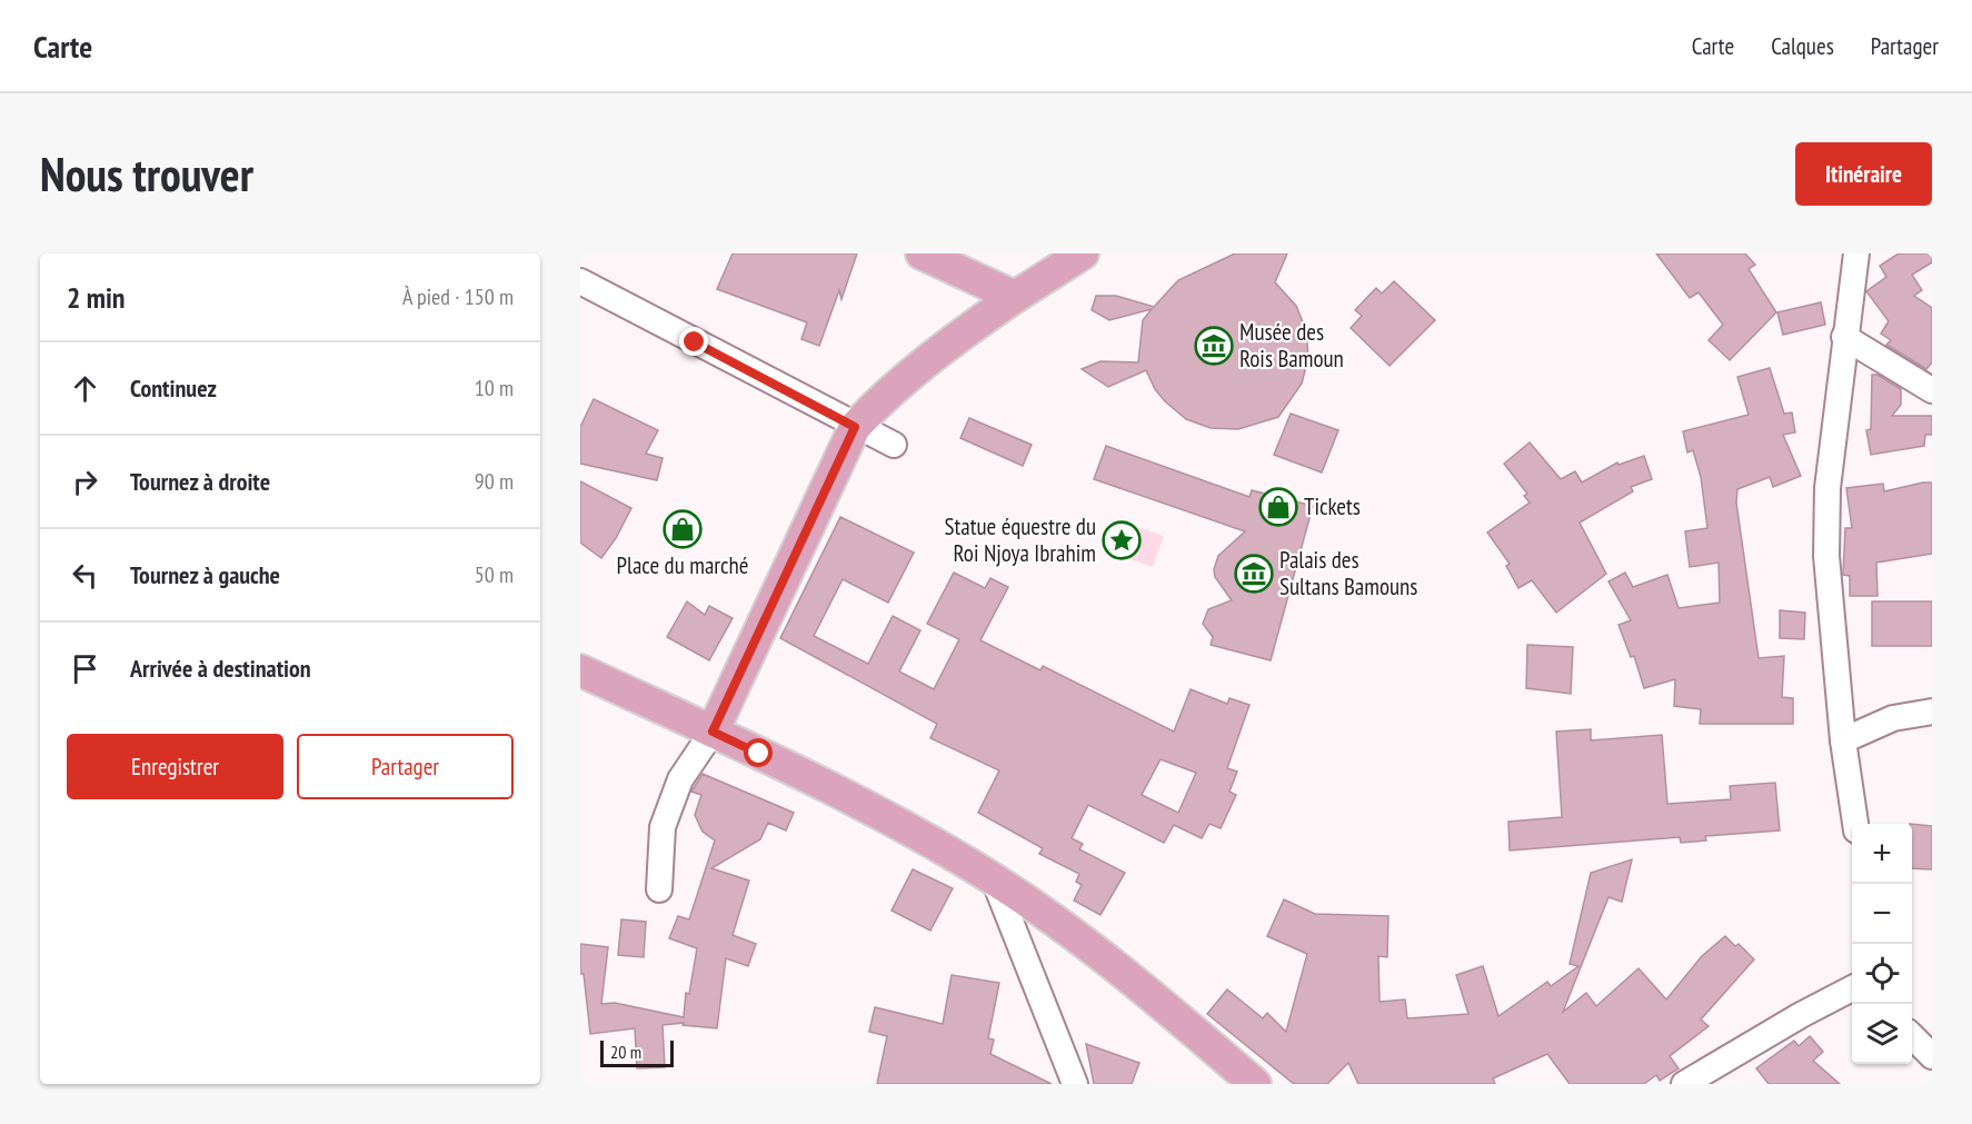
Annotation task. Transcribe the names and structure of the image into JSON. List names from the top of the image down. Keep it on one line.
{"places":{"museum":["Musée des Rois Bamoun","Palais des Sultans Bamouns"],"shop":["Tickets","Place du marché"],"place":["Statue équestre du Roi Njoya Ibrahim"]},"scale_bar":"20 m","page":{"header":"Carte","nav":["Carte","Calques","Partager"],"buttons":["Itinéraire",["Enregistrer","Partager"]],"title":"Nous trouver","heading":["2 min","À pied · 150 m"],"list":[["Continuez","10 m"],["Tournez à droite","90 m"],["Tournez à gauche","50 m"],"Arrivée à destination"],"map_buttons":["+","−"],"scale":"20 m"}}
